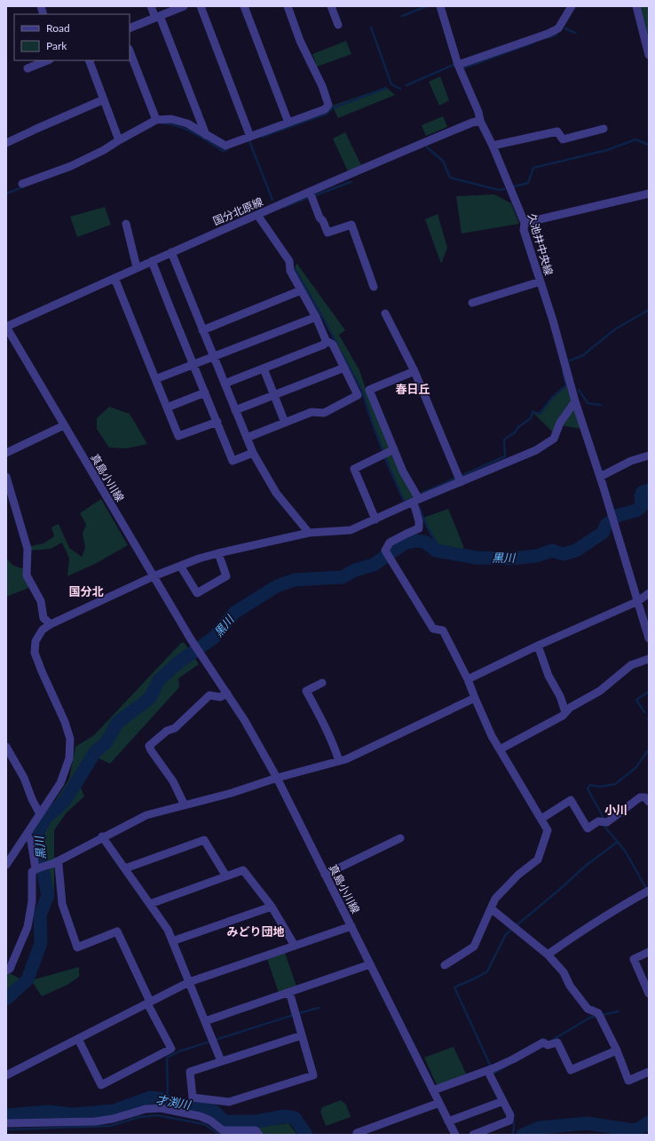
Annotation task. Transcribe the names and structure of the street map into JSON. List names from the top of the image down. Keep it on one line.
{"streets":{"street":["国分北原線","久池井中央線","真島小川線"]},"crossings":[["国分北原線","久池井中央線"],["国分北原線","真島小川線"]],"districts":["春日丘","国分北","小川","みどり団地"],"water":["黒川","才渕川"],"legend":["Road","Park"]}
